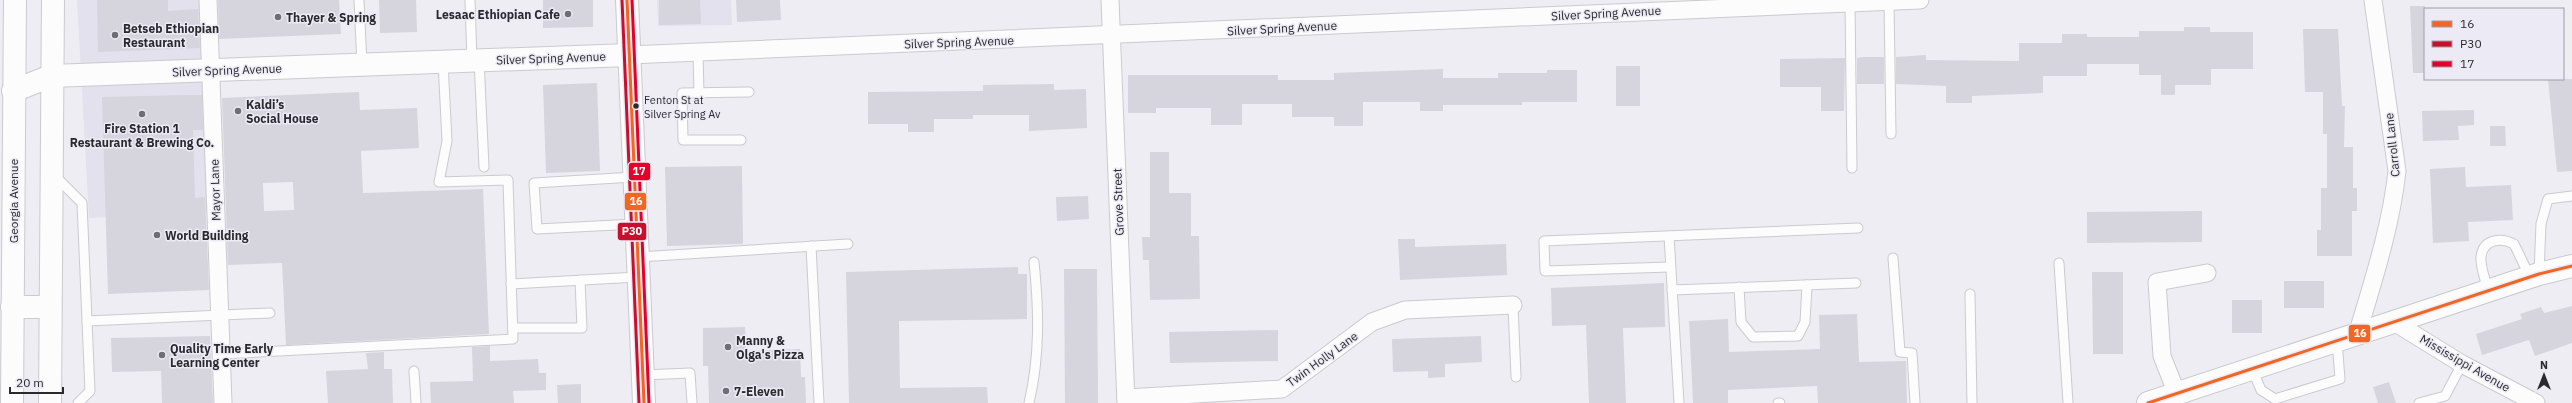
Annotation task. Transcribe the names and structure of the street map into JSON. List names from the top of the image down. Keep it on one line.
{"streets":{"main road":["Silver Spring Avenue","Georgia Avenue"],"street":["Carroll Lane","Mayor Lane","Grove Street","Twin Holly Lane","Mississippi Avenue"]},"crossings":[["Silver Spring Avenue","Mayor Lane"],["Silver Spring Avenue","Georgia Avenue"],["Silver Spring Avenue","Grove Street"],["Grove Street","Twin Holly Lane"]],"places":["Lesaac Ethiopian Cafe","Thayer & Spring","Betseb Ethiopian Restaurant","Fenton St at Silver Spring Av","Kaldi’s Social House","Fire Station 1 Restaurant & Brewing Co.","World Building","Manny & Olga's Pizza","Quality Time Early Learning Center","7-Eleven"],"lines":["transit line 16","transit line P30","transit line 17"],"legend":["16","P30","17"],"scale_bar":"20 m","north":"top"}
